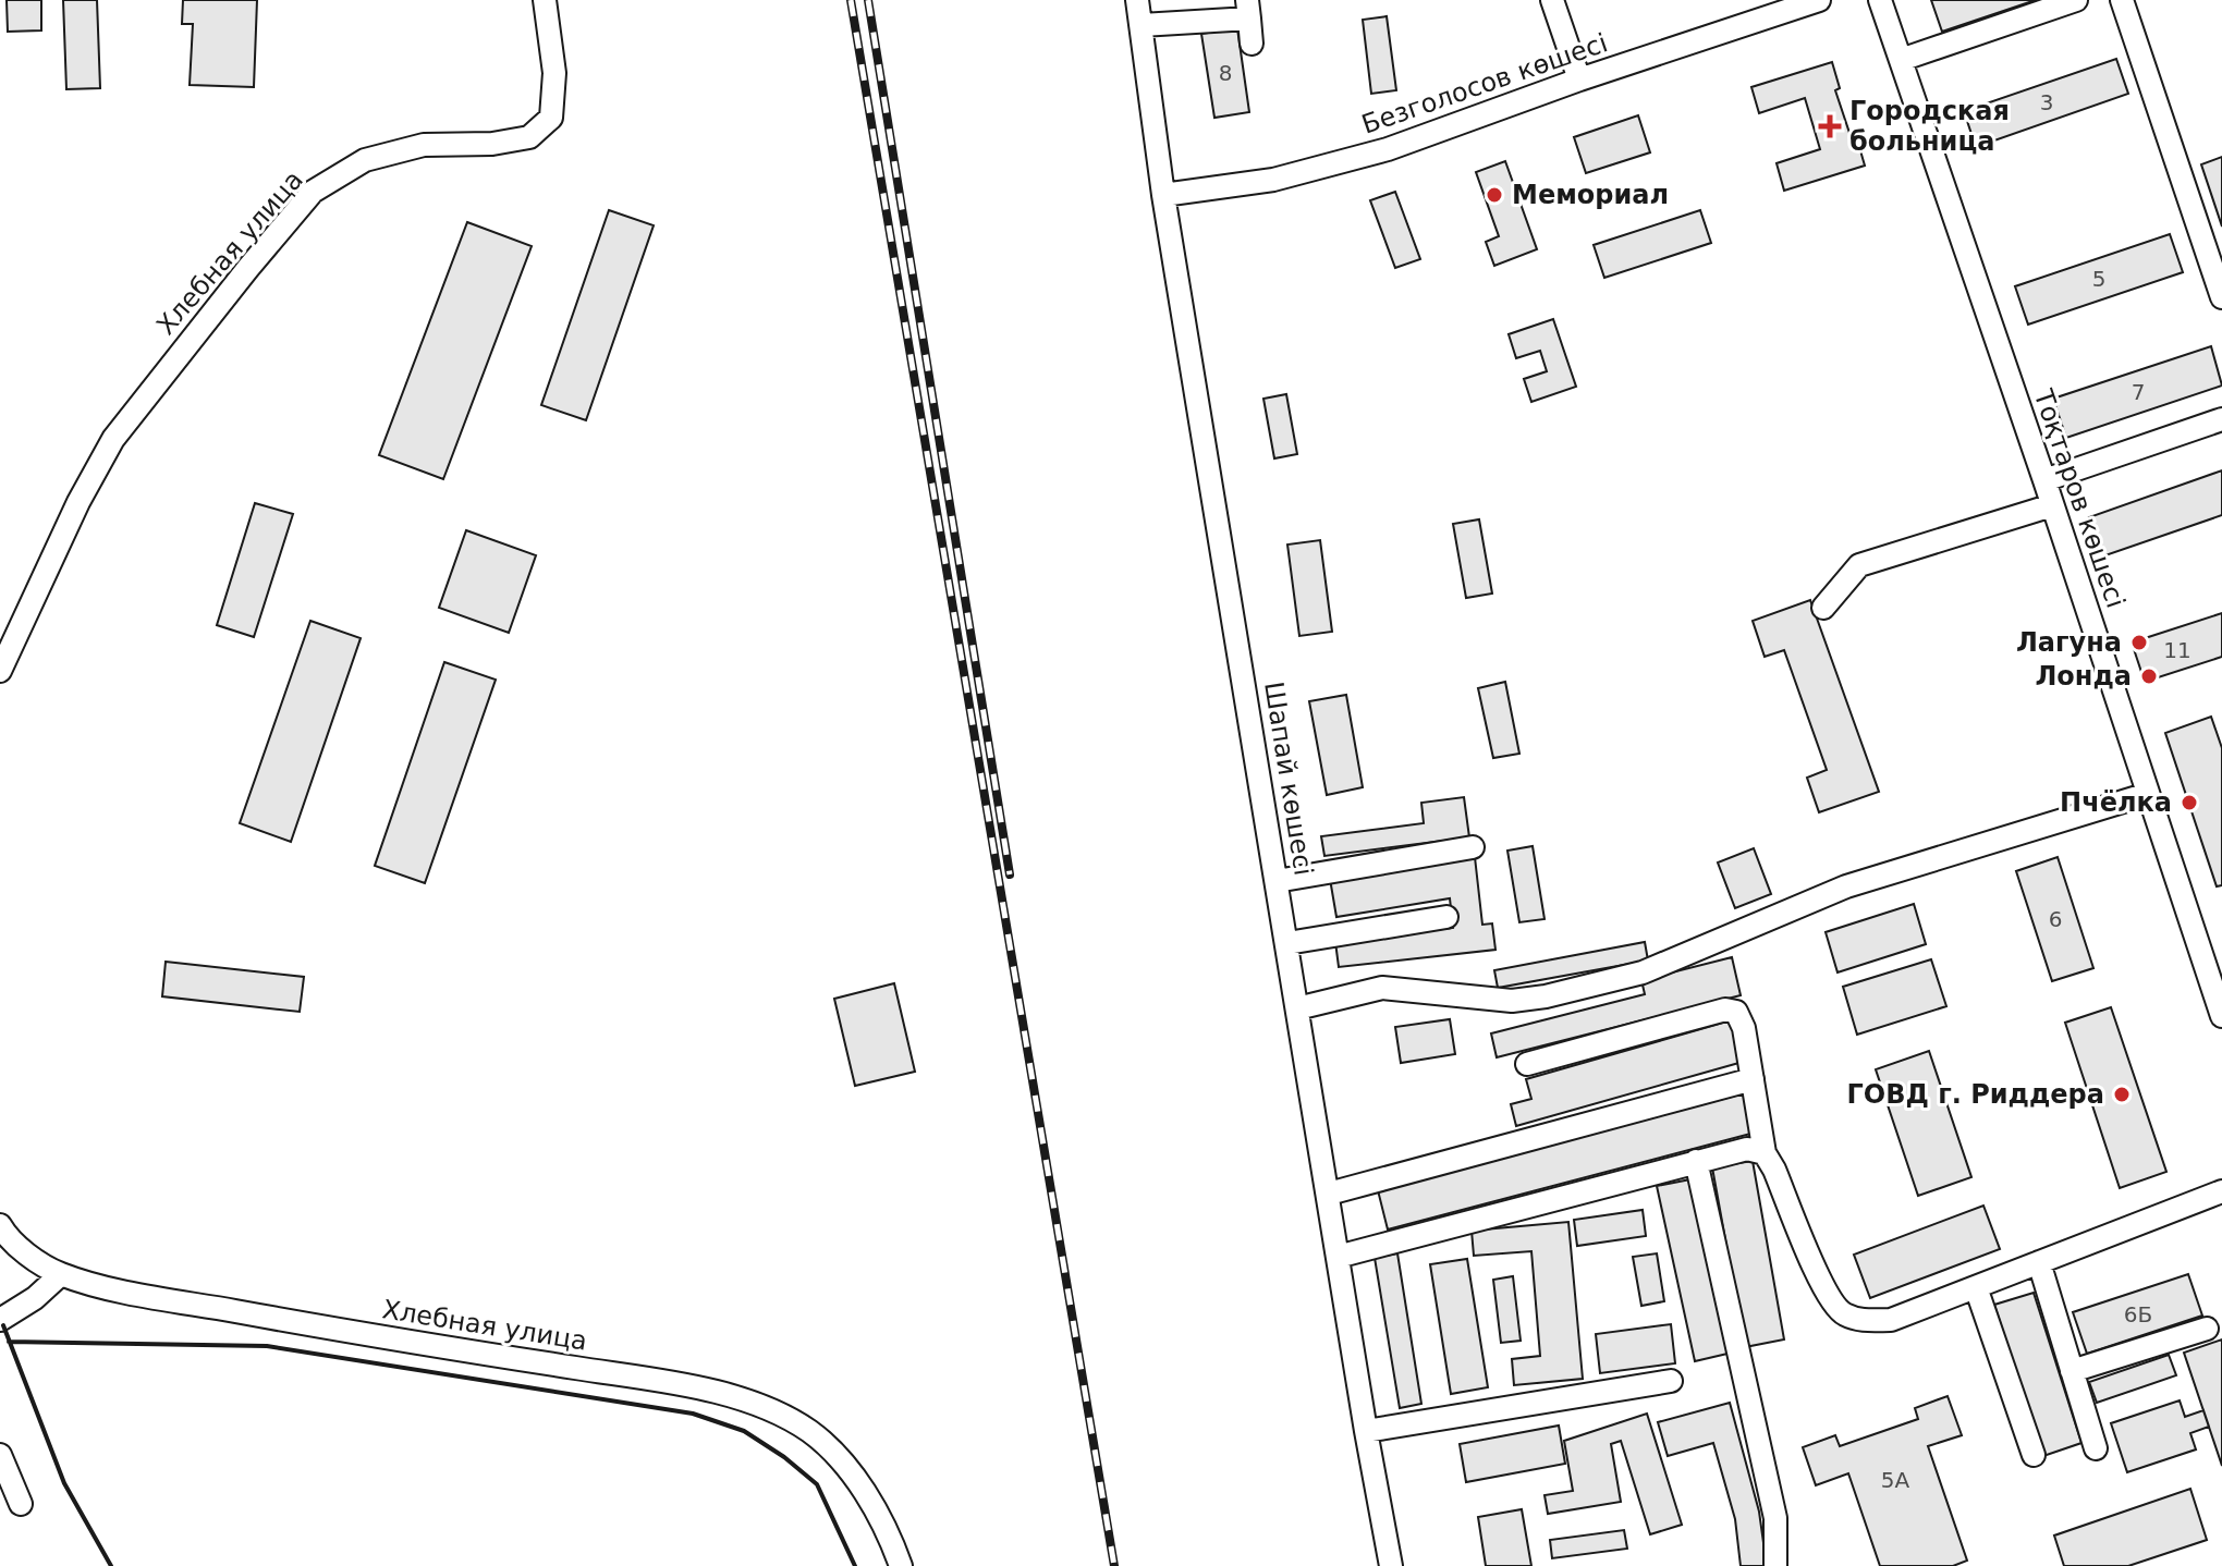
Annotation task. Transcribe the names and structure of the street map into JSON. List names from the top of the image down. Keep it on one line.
{"streets":{"street":["Безголосов көшесі","Хлебная улица","Тоқтаров көшесі","Шапай көшесі"]},"crossings":[["Безголосов көшесі","Шапай көшесі"]],"places":{"health":["Городская больница"],"other":["Мемориал","Лагуна","Лонда","Пчёлка","ГОВД г. Риддера"]},"house_numbers":["8","3","5","7","11","6","6Б","5А"]}
